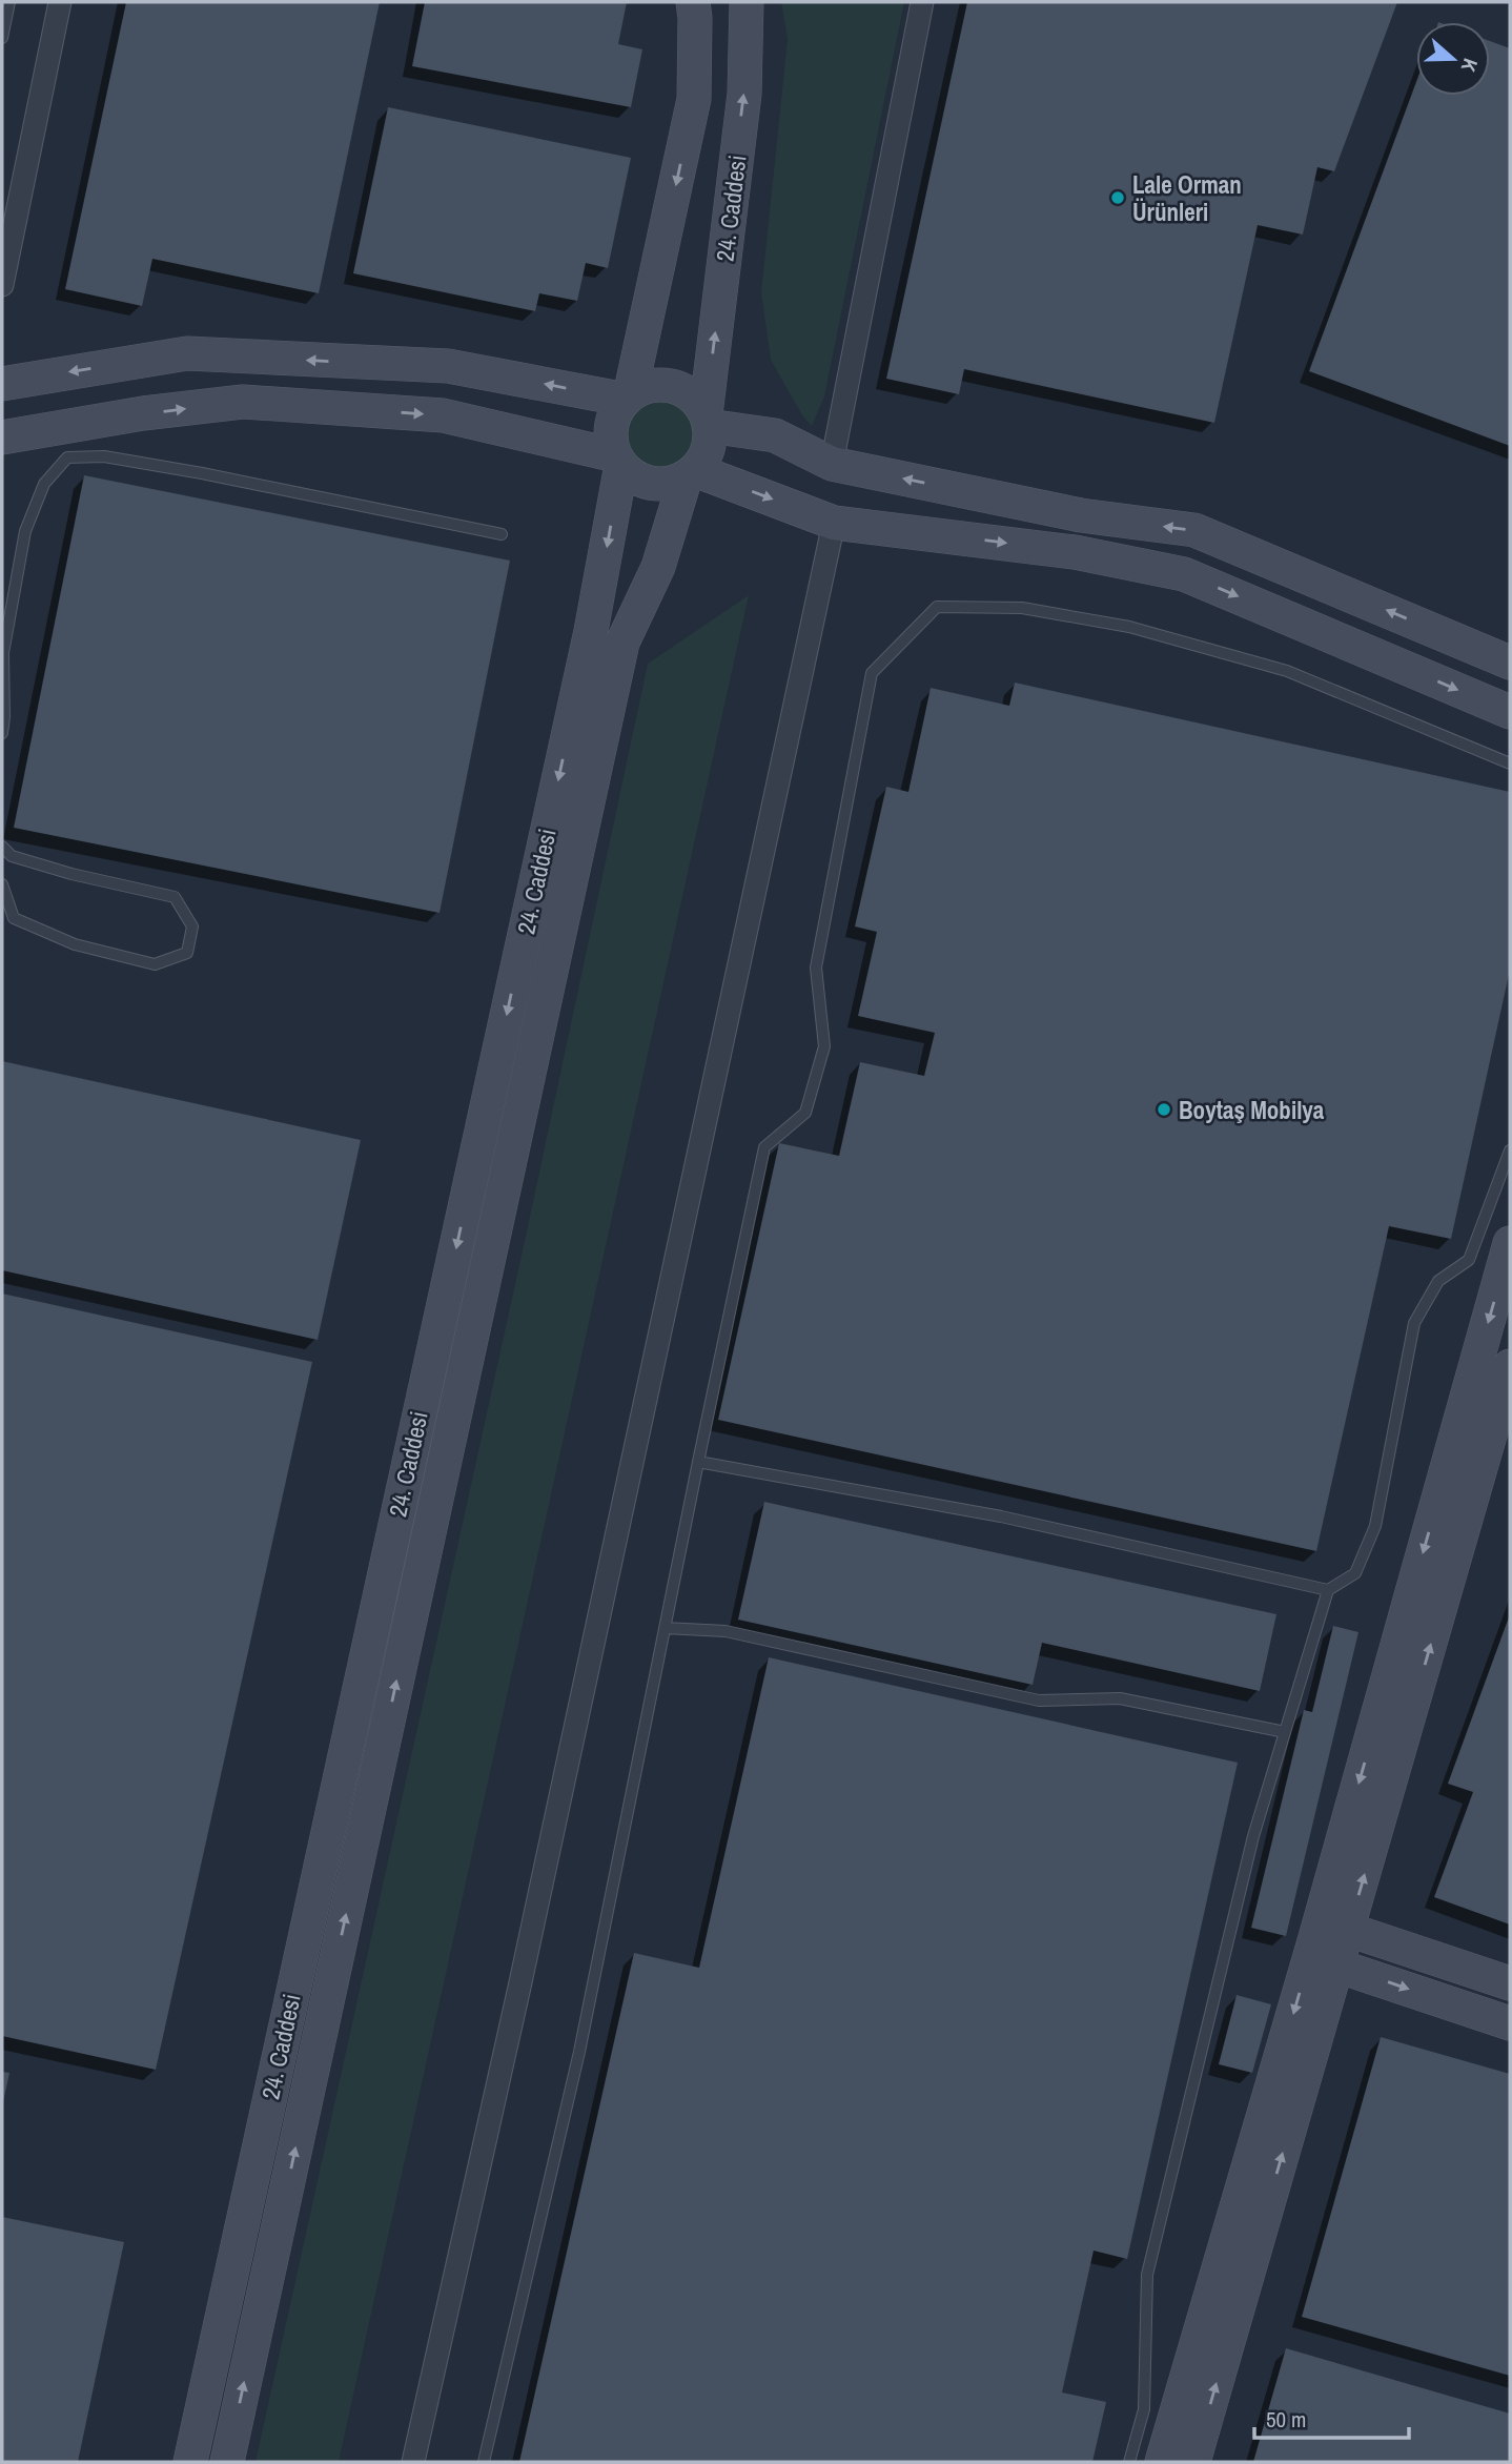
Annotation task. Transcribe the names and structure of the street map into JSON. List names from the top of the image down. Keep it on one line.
{"streets":{"street":["24. Caddesi"]},"places":["Lale Orman Ürünleri","Boytaş Mobilya"],"scale_bar":"50 m","north":"right"}
